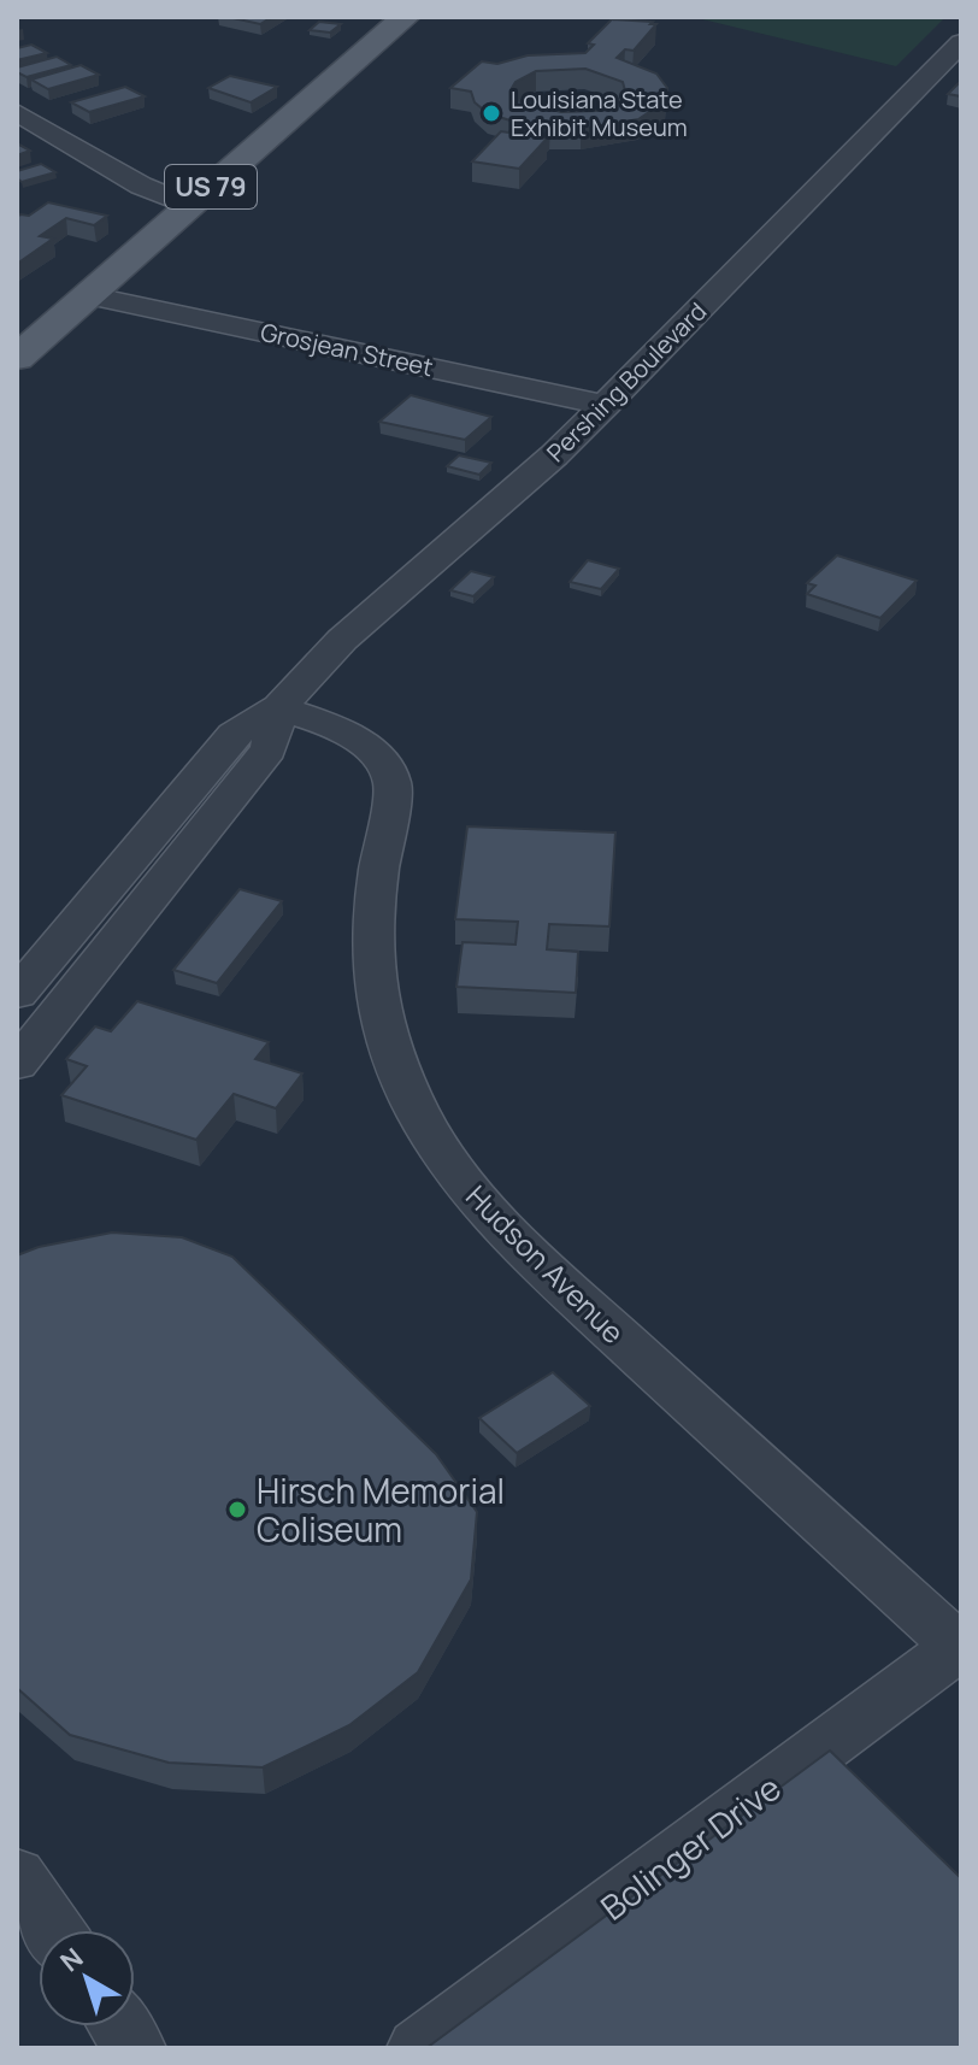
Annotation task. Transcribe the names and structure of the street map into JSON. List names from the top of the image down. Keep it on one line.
{"streets":{"main road":["US 79"],"street":["Grosjean Street","Pershing Boulevard","Hudson Avenue","Bolinger Drive"]},"crossings":[["US 79","Grosjean Street"],["Grosjean Street","Pershing Boulevard"],["Pershing Boulevard","Hudson Avenue"],["Hudson Avenue","Bolinger Drive"]],"places":["Louisiana State Exhibit Museum","Hirsch Memorial Coliseum"],"north":"top left"}
